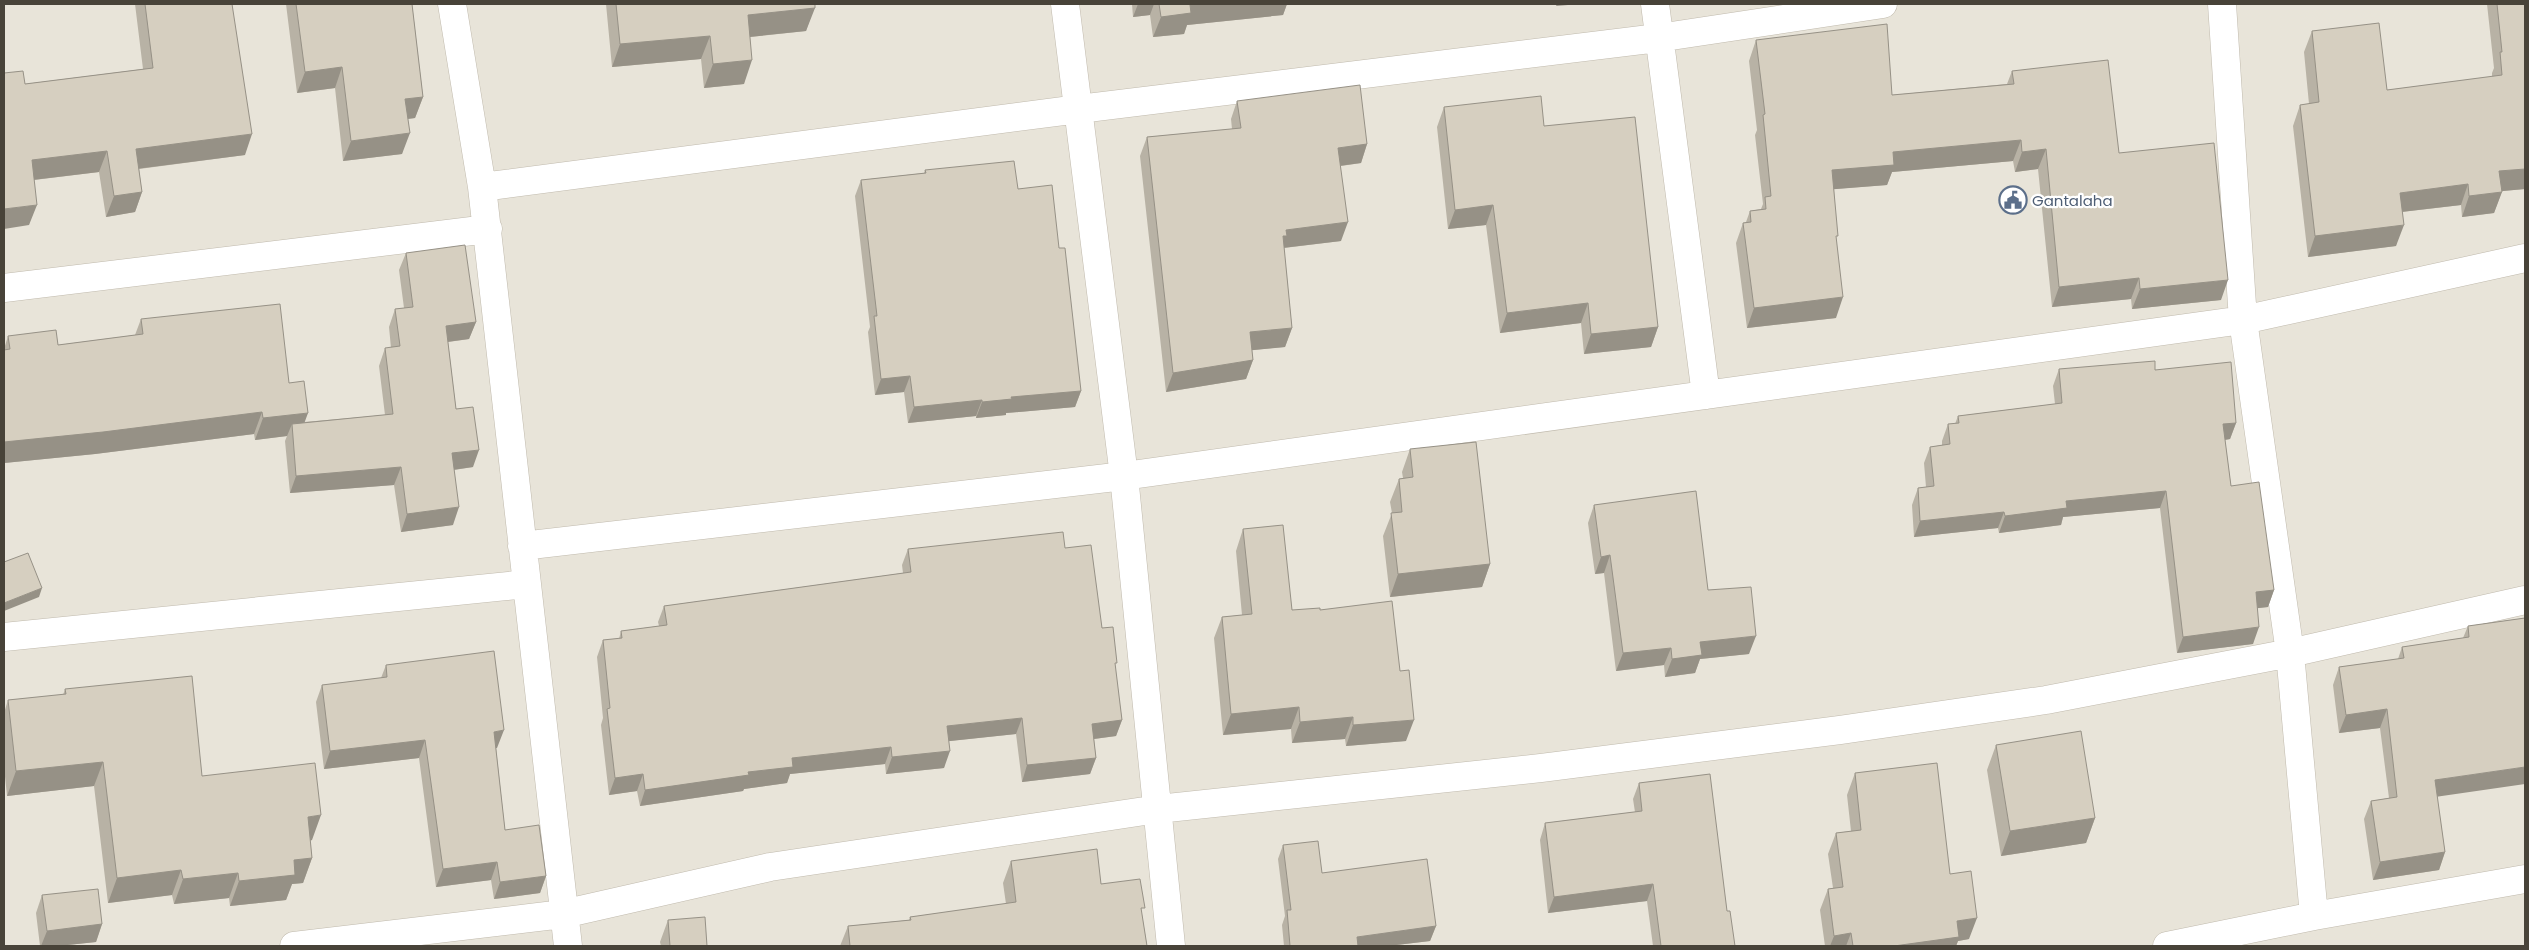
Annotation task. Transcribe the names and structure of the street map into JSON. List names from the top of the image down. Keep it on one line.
{"places":{"public building":["Gantalaha"]}}
